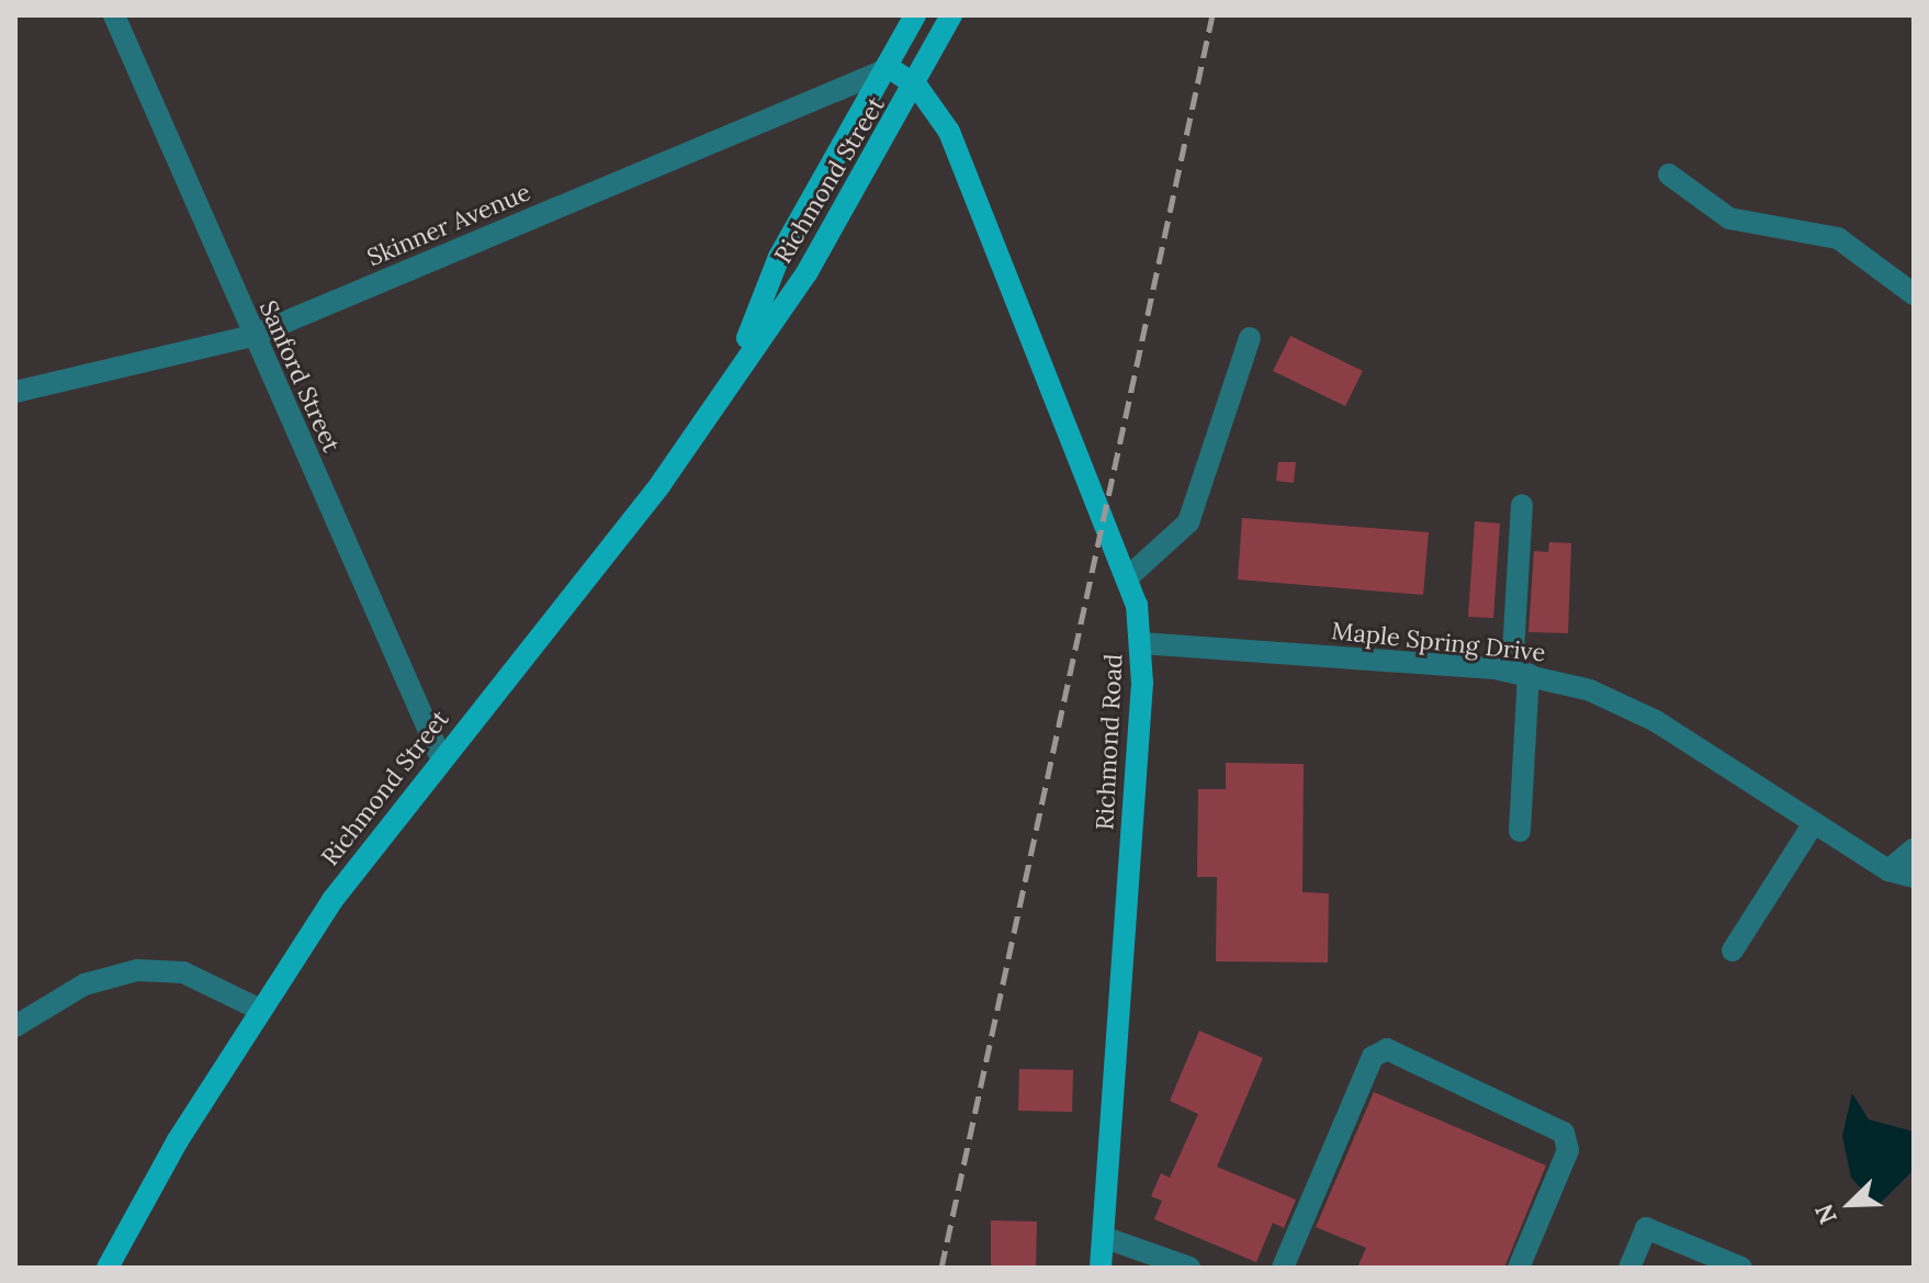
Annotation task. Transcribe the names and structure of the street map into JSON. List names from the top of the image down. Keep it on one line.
{"streets":{"main road":["Richmond Street","Richmond Road"],"street":["Skinner Avenue","Sanford Street","Maple Spring Drive"]},"crossings":[["Richmond Street","Skinner Avenue"],["Richmond Street","Sanford Street"],["Richmond Street","Richmond Road"],["Skinner Avenue","Sanford Street"],["Skinner Avenue","Richmond Road"],["Maple Spring Drive","Richmond Road"]],"north":"bottom left"}
